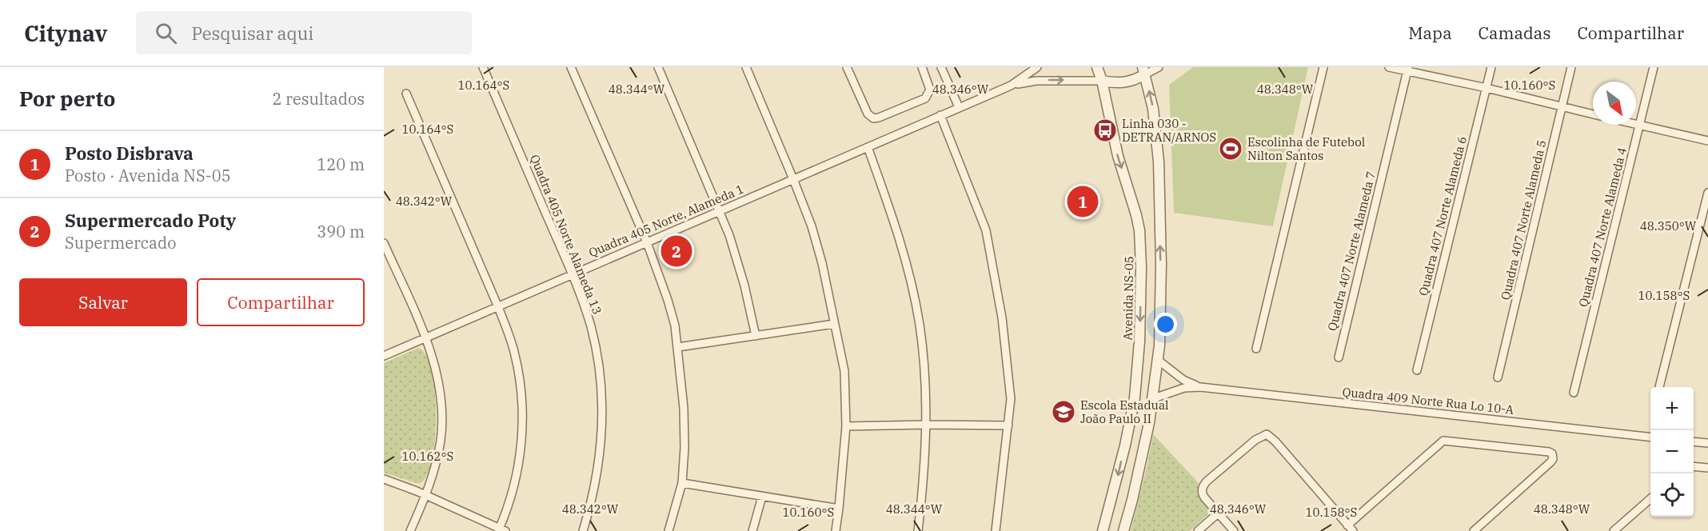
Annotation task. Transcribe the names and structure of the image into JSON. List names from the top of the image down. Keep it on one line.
{"streets":{"street":["Quadra 407 Norte Alameda 6","Quadra 407 Norte Alameda 5","Quadra 405 Norte, Alameda 1","Quadra 407 Norte Alameda 4","Quadra 405 Norte Alameda 13","Quadra 407 Norte Alameda 7","Avenida NS-05","Quadra 409 Norte Rua Lo 10-A"]},"crossings":[["Quadra 405 Norte, Alameda 1","Quadra 405 Norte Alameda 13"]],"places":{"bus stop":["Linha 030 - DETRAN/ARNOS"],"sports":["Escolinha de Futebol Nilton Santos"],"school or university":["Escola Estadual João Paulo II"]},"north":"bottom right","page":{"header":"Citynav","search":"Pesquisar aqui","nav":["Mapa","Camadas","Compartilhar"],"heading":["Por perto","2 resultados"],"list":[{"mark":"1","name":"Posto Disbrava","note":"Posto · Avenida NS-05","value":"120 m"},{"mark":"2","name":"Supermercado Poty","note":"Supermercado","value":"390 m"}],"pins":["1","2"],"buttons":["Salvar","Compartilhar"],"map_buttons":["+","−"]},"coordinates":["10.164°S","10.160°S","48.348°W","48.344°W","48.346°W","48.342°W","48.350°W","10.158°S","10.162°S"]}
